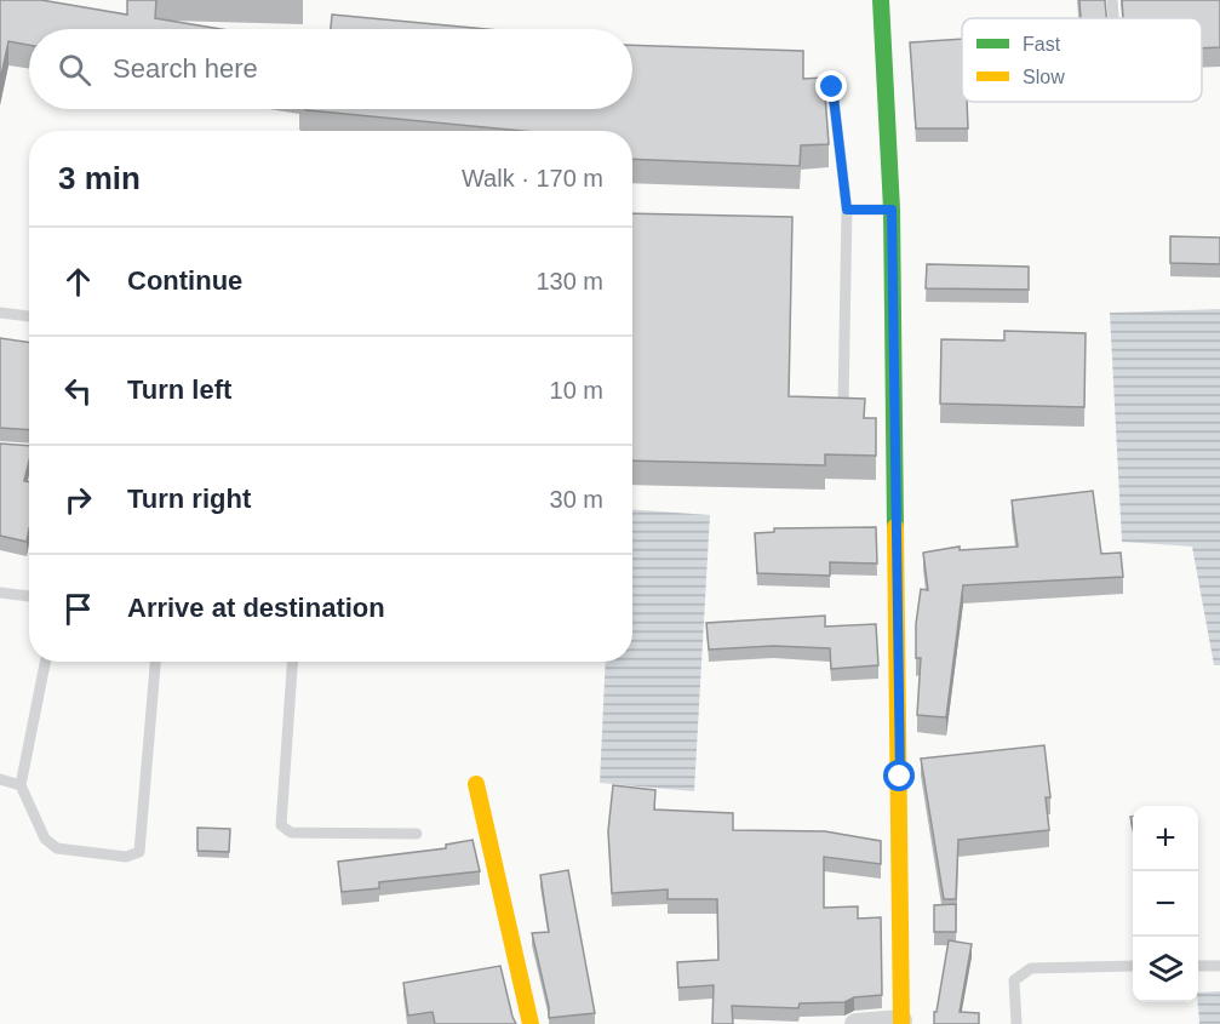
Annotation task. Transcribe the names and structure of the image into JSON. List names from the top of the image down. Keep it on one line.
{"legend":["Fast","Slow"],"page":{"search":"Search here","heading":["3 min","Walk · 170 m"],"list":[["Continue","130 m"],["Turn left","10 m"],["Turn right","30 m"],"Arrive at destination"],"map_buttons":["+","−"]}}
